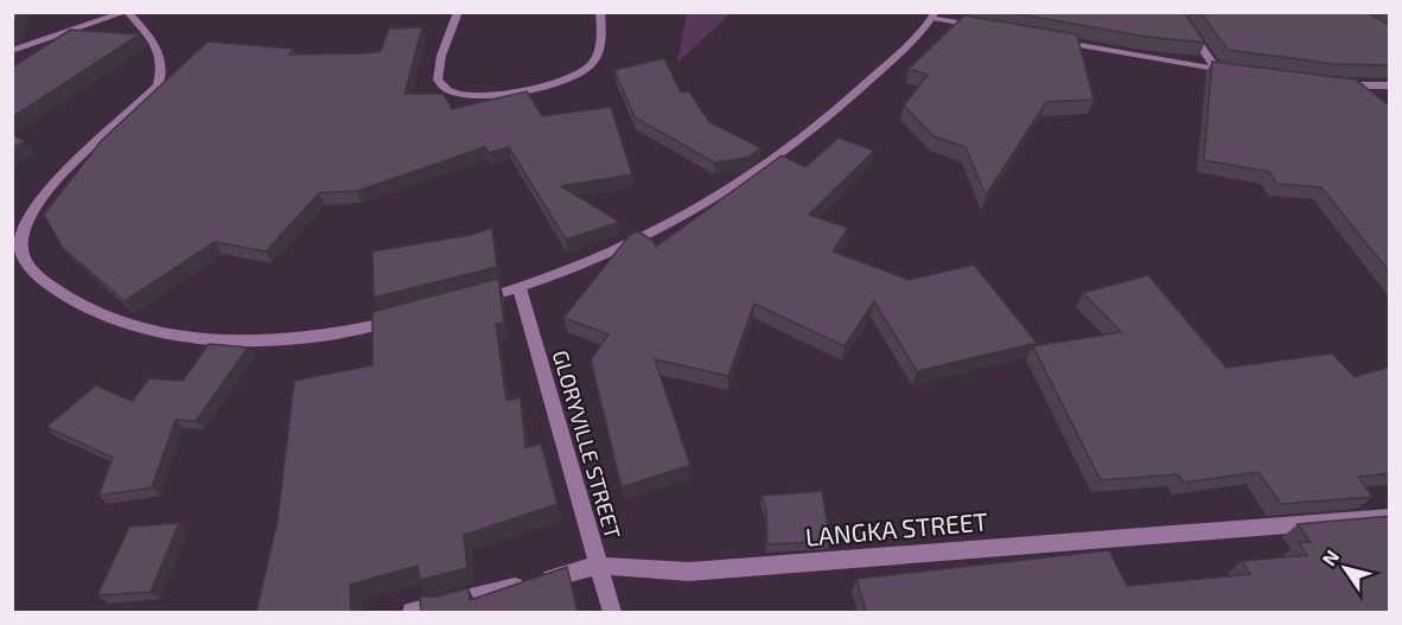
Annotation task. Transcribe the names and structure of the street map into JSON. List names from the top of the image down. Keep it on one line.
{"streets":{"street":["GLORYVILLE STREET","LANGKA STREET"]},"crossings":[["GLORYVILLE STREET","LANGKA STREET"]],"north":"top left"}
